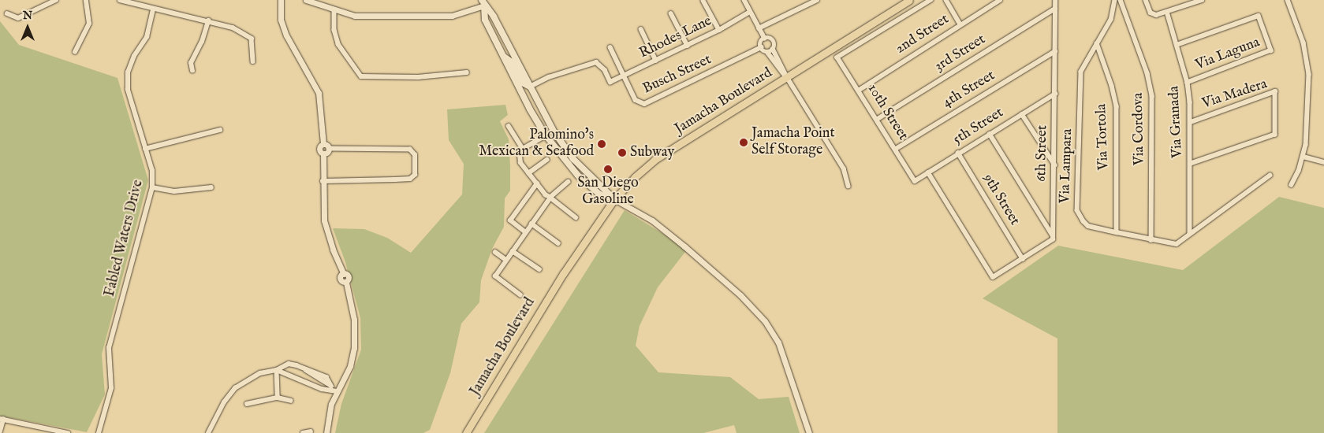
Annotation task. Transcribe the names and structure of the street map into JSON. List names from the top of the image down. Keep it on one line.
{"streets":{"main road":["Jamacha Boulevard"],"street":["2nd Street","Rhodes Lane","3rd Street","Via Laguna","Busch Street","4th Street","Via Madera","10th Street","Via Granada","5th Street","Via Cordova","Via Tortola","6th Street","Via Lampara","9th Street","Fabled Waters Drive"]},"crossings":[["2nd Street","10th Street"],["Rhodes Lane","Busch Street"],["3rd Street","10th Street"],["3rd Street","6th Street"],["Via Laguna","Via Granada"],["4th Street","10th Street"],["4th Street","6th Street"],["Via Madera","Via Granada"],["10th Street","5th Street"],["Via Granada","Via Lampara"],["5th Street","6th Street"],["5th Street","9th Street"],["Via Cordova","Via Lampara"],["Via Tortola","Via Lampara"]],"places":["Jamacha Point Self Storage","Palomino's Mexican & Seafood","Subway","San Diego Gasoline"],"north":"top"}
